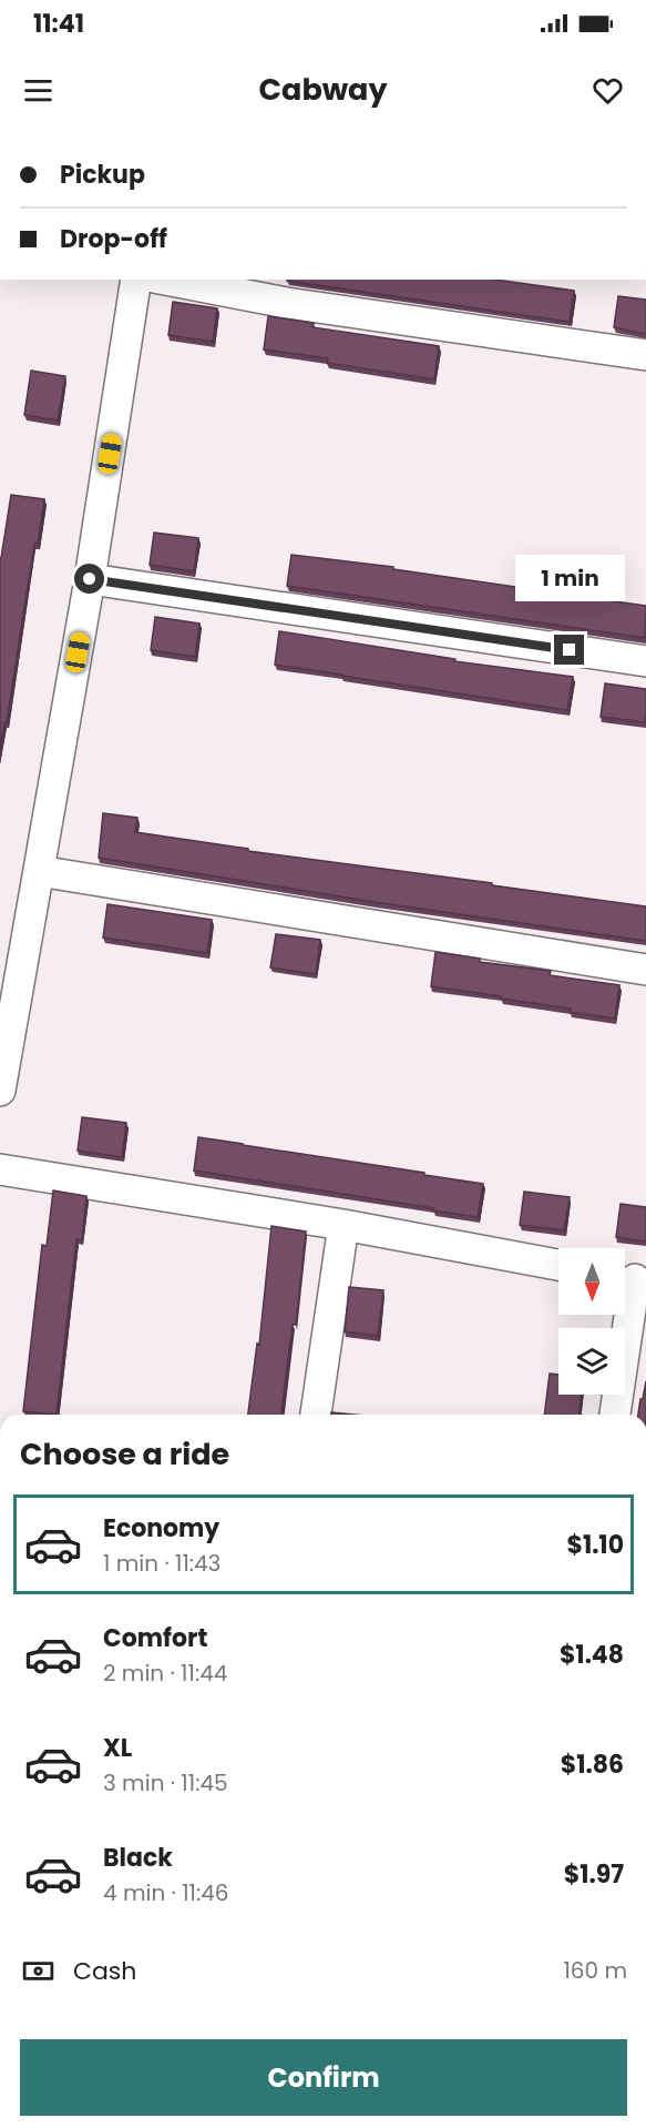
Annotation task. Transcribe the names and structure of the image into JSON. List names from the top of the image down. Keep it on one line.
{"north":"bottom","page":{"status":"11:41","header":"Cabway","banner":["Pickup","Drop-off"],"bubble":"1 min","heading":"Choose a ride","list":[{"name":"Economy","note":"1 min · 11:43","value":"$1.10"},{"name":"Comfort","note":"2 min · 11:44","value":"$1.48"},{"name":"XL","note":"3 min · 11:45","value":"$1.86"},{"name":"Black","note":"4 min · 11:46","value":"$1.97"}],"pay":["Cash","160 m"],"buttons":"Confirm"}}
